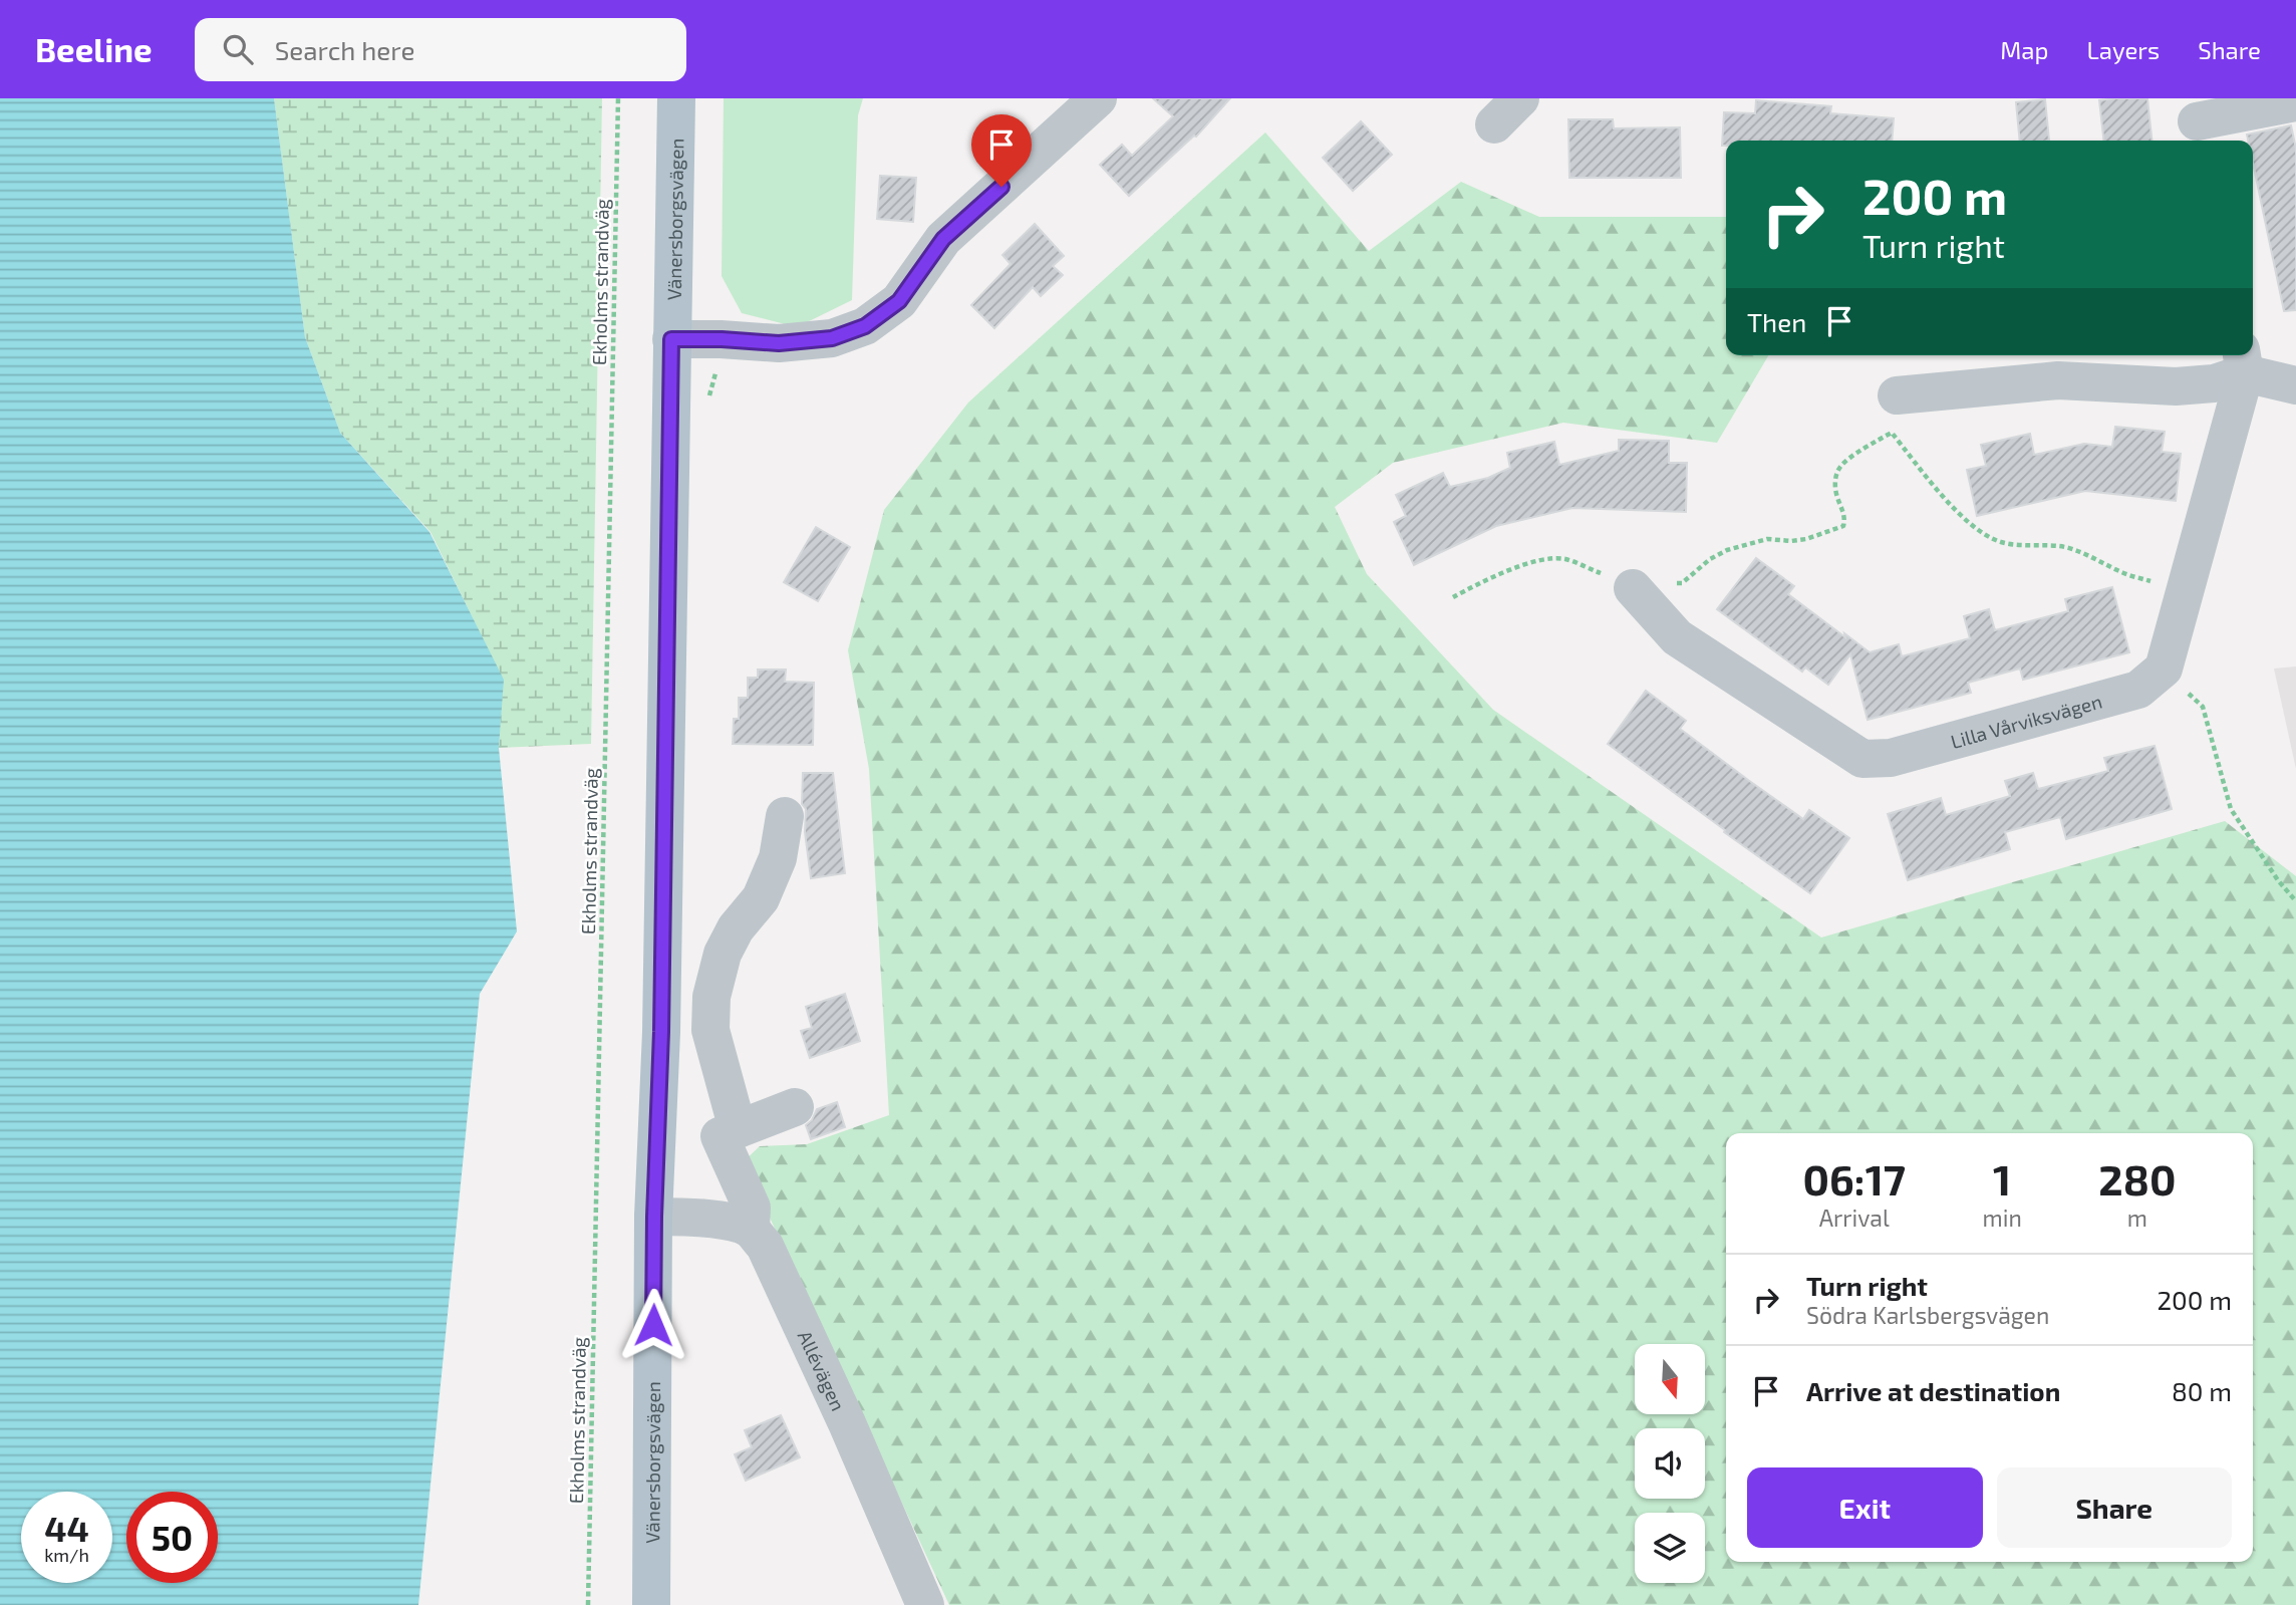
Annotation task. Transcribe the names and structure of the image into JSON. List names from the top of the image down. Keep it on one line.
{"streets":{"main road":["Vänersborgsvägen"],"street":["Lilla Vårviksvägen","Allévägen"],"path":["Ekholms strandväg"]},"north":"bottom","page":{"header":"Beeline","search":"Search here","nav":["Map","Layers","Share"],"turn":["200 m","Turn right"],"then":"Then","eta":["06:17","Arrival","1","min","280","m"],"list":[{"name":"Turn right","note":"Södra Karlsbergsvägen","value":"200 m"},{"name":"Arrive at destination","value":"80 m"}],"buttons":["Exit","Share"],"speed":"44 km/h","limit":"50"}}
